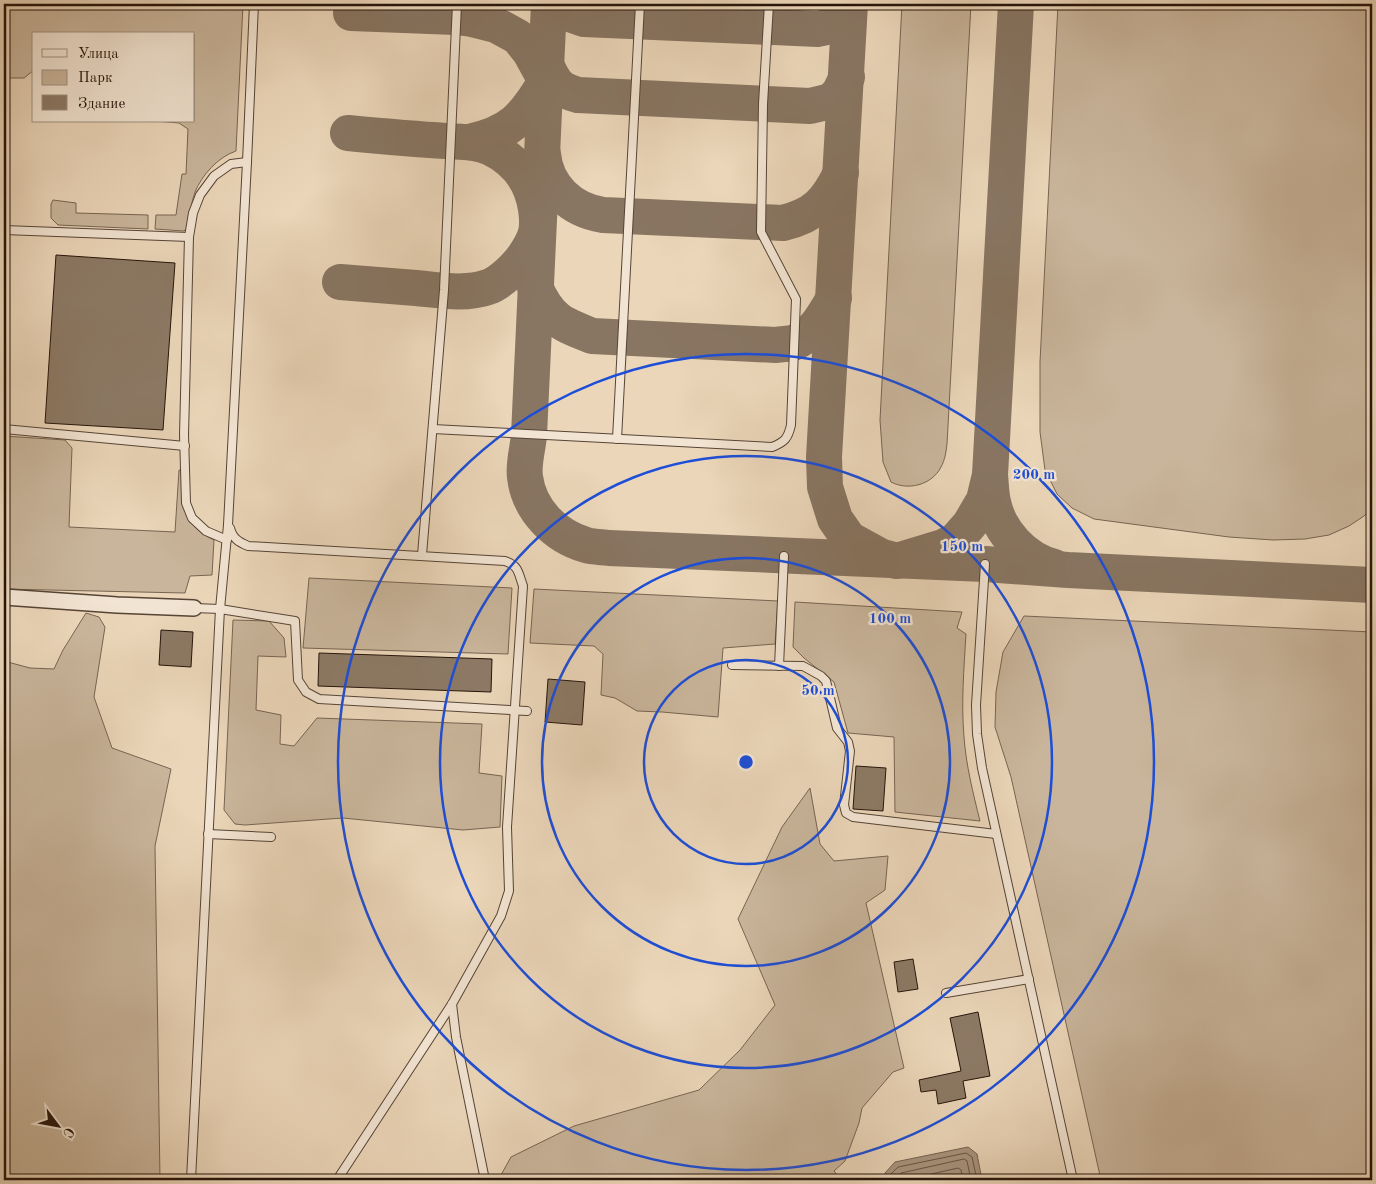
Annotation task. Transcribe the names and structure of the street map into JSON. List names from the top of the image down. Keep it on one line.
{"legend":["Улица","Парк","Здание"],"north":"bottom right","rings":["200 m","150 m","100 m","50 m"]}
